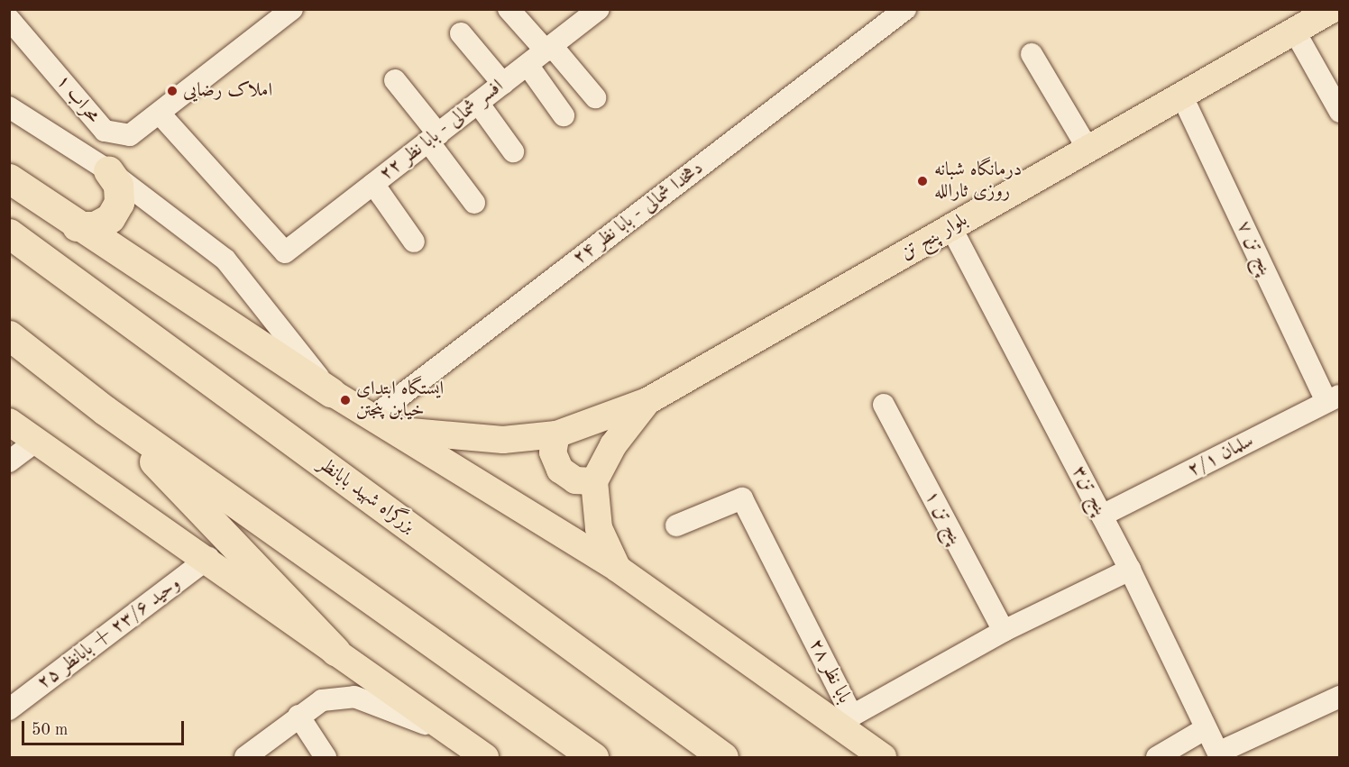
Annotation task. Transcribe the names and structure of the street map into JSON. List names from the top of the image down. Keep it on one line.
{"streets":{"highway":["بزرگراه شهید بابانظر"],"main road":["بلوار پنج تن"],"street":["محراب ۱","افسر شمالی - بابا نظر ۲۲","دهخدا شمالی - بابا نظر ۲۴","پنج تن ۷","سلمان ۲/۱","پنج تن۳","پنج تن ۱","وحید ۲۳/۶ + بابانظر ۲۵","بابا نظر ۲۸"]},"crossings":[["محراب ۱","افسر شمالی - بابا نظر ۲۲"],["بلوار پنج تن","پنج تن ۷"],["بلوار پنج تن","پنج تن۳"],["پنج تن ۷","سلمان ۲/۱"],["سلمان ۲/۱","پنج تن۳"],["پنج تن۳","بابا نظر ۲۸"],["پنج تن ۱","بابا نظر ۲۸"]],"places":["املاک رضایی","درمانگاه شبانه روزی ثارالله","ایستگاه ابتدای خیابن پنجتن"],"scale_bar":"50 m"}
